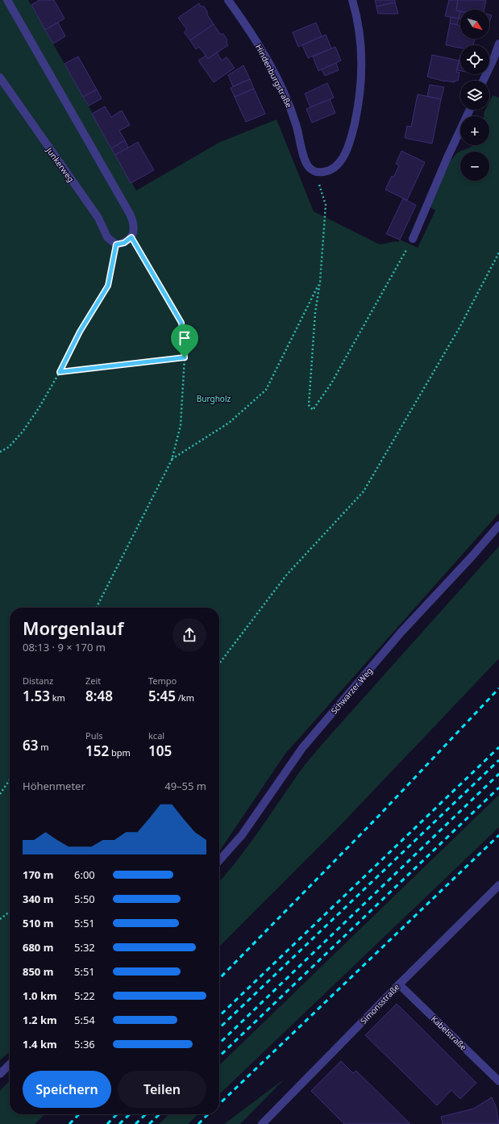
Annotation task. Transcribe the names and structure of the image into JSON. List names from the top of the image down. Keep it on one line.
{"streets":{"street":["Hindenburgstraße","Junkerweg","Schwarzer Weg","Simonsstraße","Kabelstraße"]},"crossings":[["Simonsstraße","Kabelstraße"]],"parks":["Burgholz"],"north":"bottom right","page":{"map_buttons":["+","−"],"heading":["Morgenlauf","08:13 · 9 × 170 m"],"stats":[["Distanz","1.53 km"],["Zeit","8:48"],["Tempo","5:45 /km"],["63 m"],["Puls","152 bpm"],["kcal","105"]],"chart":["Höhenmeter","49–55 m"],"list":[{"name":"170 m","note":"6:00"},{"name":"340 m","note":"5:50"},{"name":"510 m","note":"5:51"},{"name":"680 m","note":"5:32"},{"name":"850 m","note":"5:51"},{"name":"1.0 km","note":"5:22"},{"name":"1.2 km","note":"5:54"},{"name":"1.4 km","note":"5:36"}],"buttons":["Speichern","Teilen"]}}
